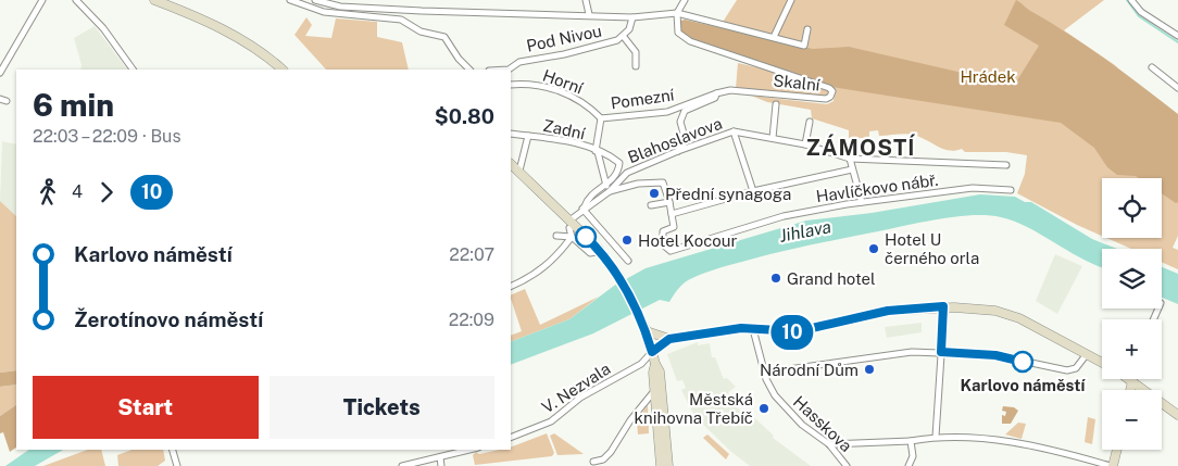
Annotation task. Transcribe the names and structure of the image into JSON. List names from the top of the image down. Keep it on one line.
{"streets":{"street":["Pod Nivou","Horní","Skalní","Pomezní","Zadní","Blahoslavova","Havlíčkovo nábř.","V. Nezvala","Hasskova"]},"crossings":[["Horní","Pomezní"],["Skalní","Pomezní"],["Skalní","Blahoslavova"],["Pomezní","Zadní"],["Zadní","Blahoslavova"]],"districts":["ZÁMOSTÍ"],"water":["Jihlava"],"parks":["Hrádek"],"places":["Přední synagoga","Hotel Kocour","Hotel U černého orla","Grand hotel","Karlovo náměstí","Národní Dům","Městská knihovna Třebíč"],"lines":["bus line 10"],"page":{"on_map":"10","heading":["6 min","22:03 – 22:09 · Bus","$0.80"],"legs":["4","10"],"map_buttons":["+","−"],"list":[{"name":"Karlovo náměstí","value":"22:07"},{"name":"Žerotínovo náměstí","value":"22:09"}],"buttons":["Start","Tickets"]}}
